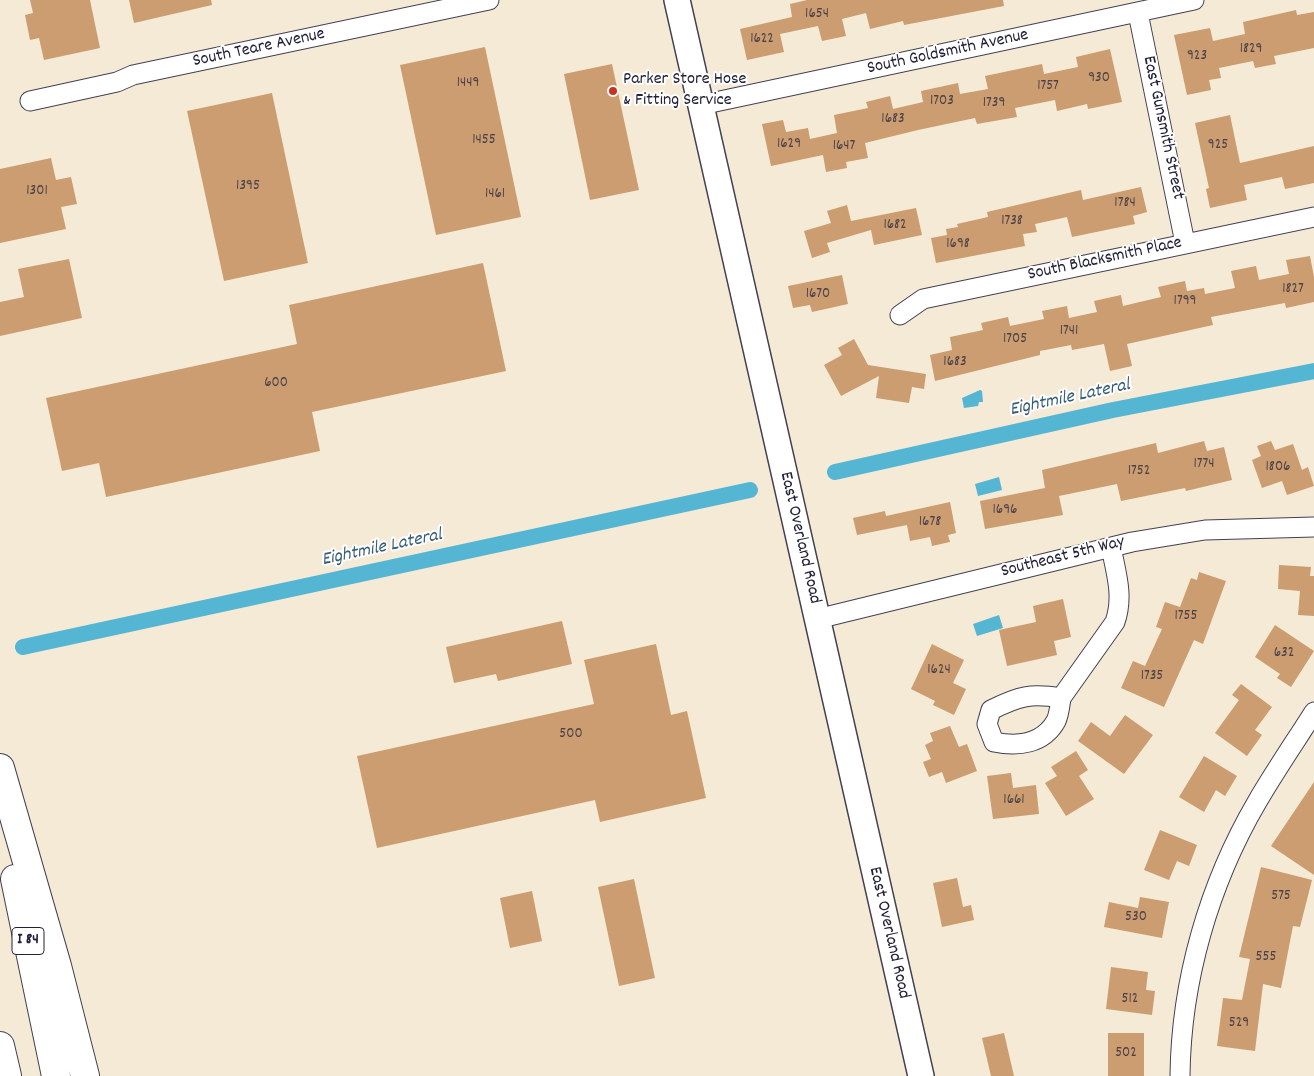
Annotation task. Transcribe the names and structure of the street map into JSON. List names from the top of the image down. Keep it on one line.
{"streets":{"highway":["I 84"],"main road":["East Overland Road"],"street":["South Teare Avenue","South Goldsmith Avenue","East Gunsmith Street","South Blacksmith Place","Southeast 5th Way"]},"crossings":[["South Goldsmith Avenue","East Gunsmith Street"],["South Goldsmith Avenue","East Overland Road"],["East Gunsmith Street","South Blacksmith Place"],["East Overland Road","Southeast 5th Way"]],"water":["Eightmile Lateral"],"places":["Parker Store Hose & Fitting Service"],"house_numbers":["1654","1622","1829","923","930","1449","1757","1703","1739","1683","1455","1629","925","1647","1395","1301","1461","1784","1738","1682","1698","1827","1670","1799","1741","1705","1683","600","1774","1806","1752","1696","1678","1755","632","1624","1735","500","1661","575","530","555","512","529","502"]}
